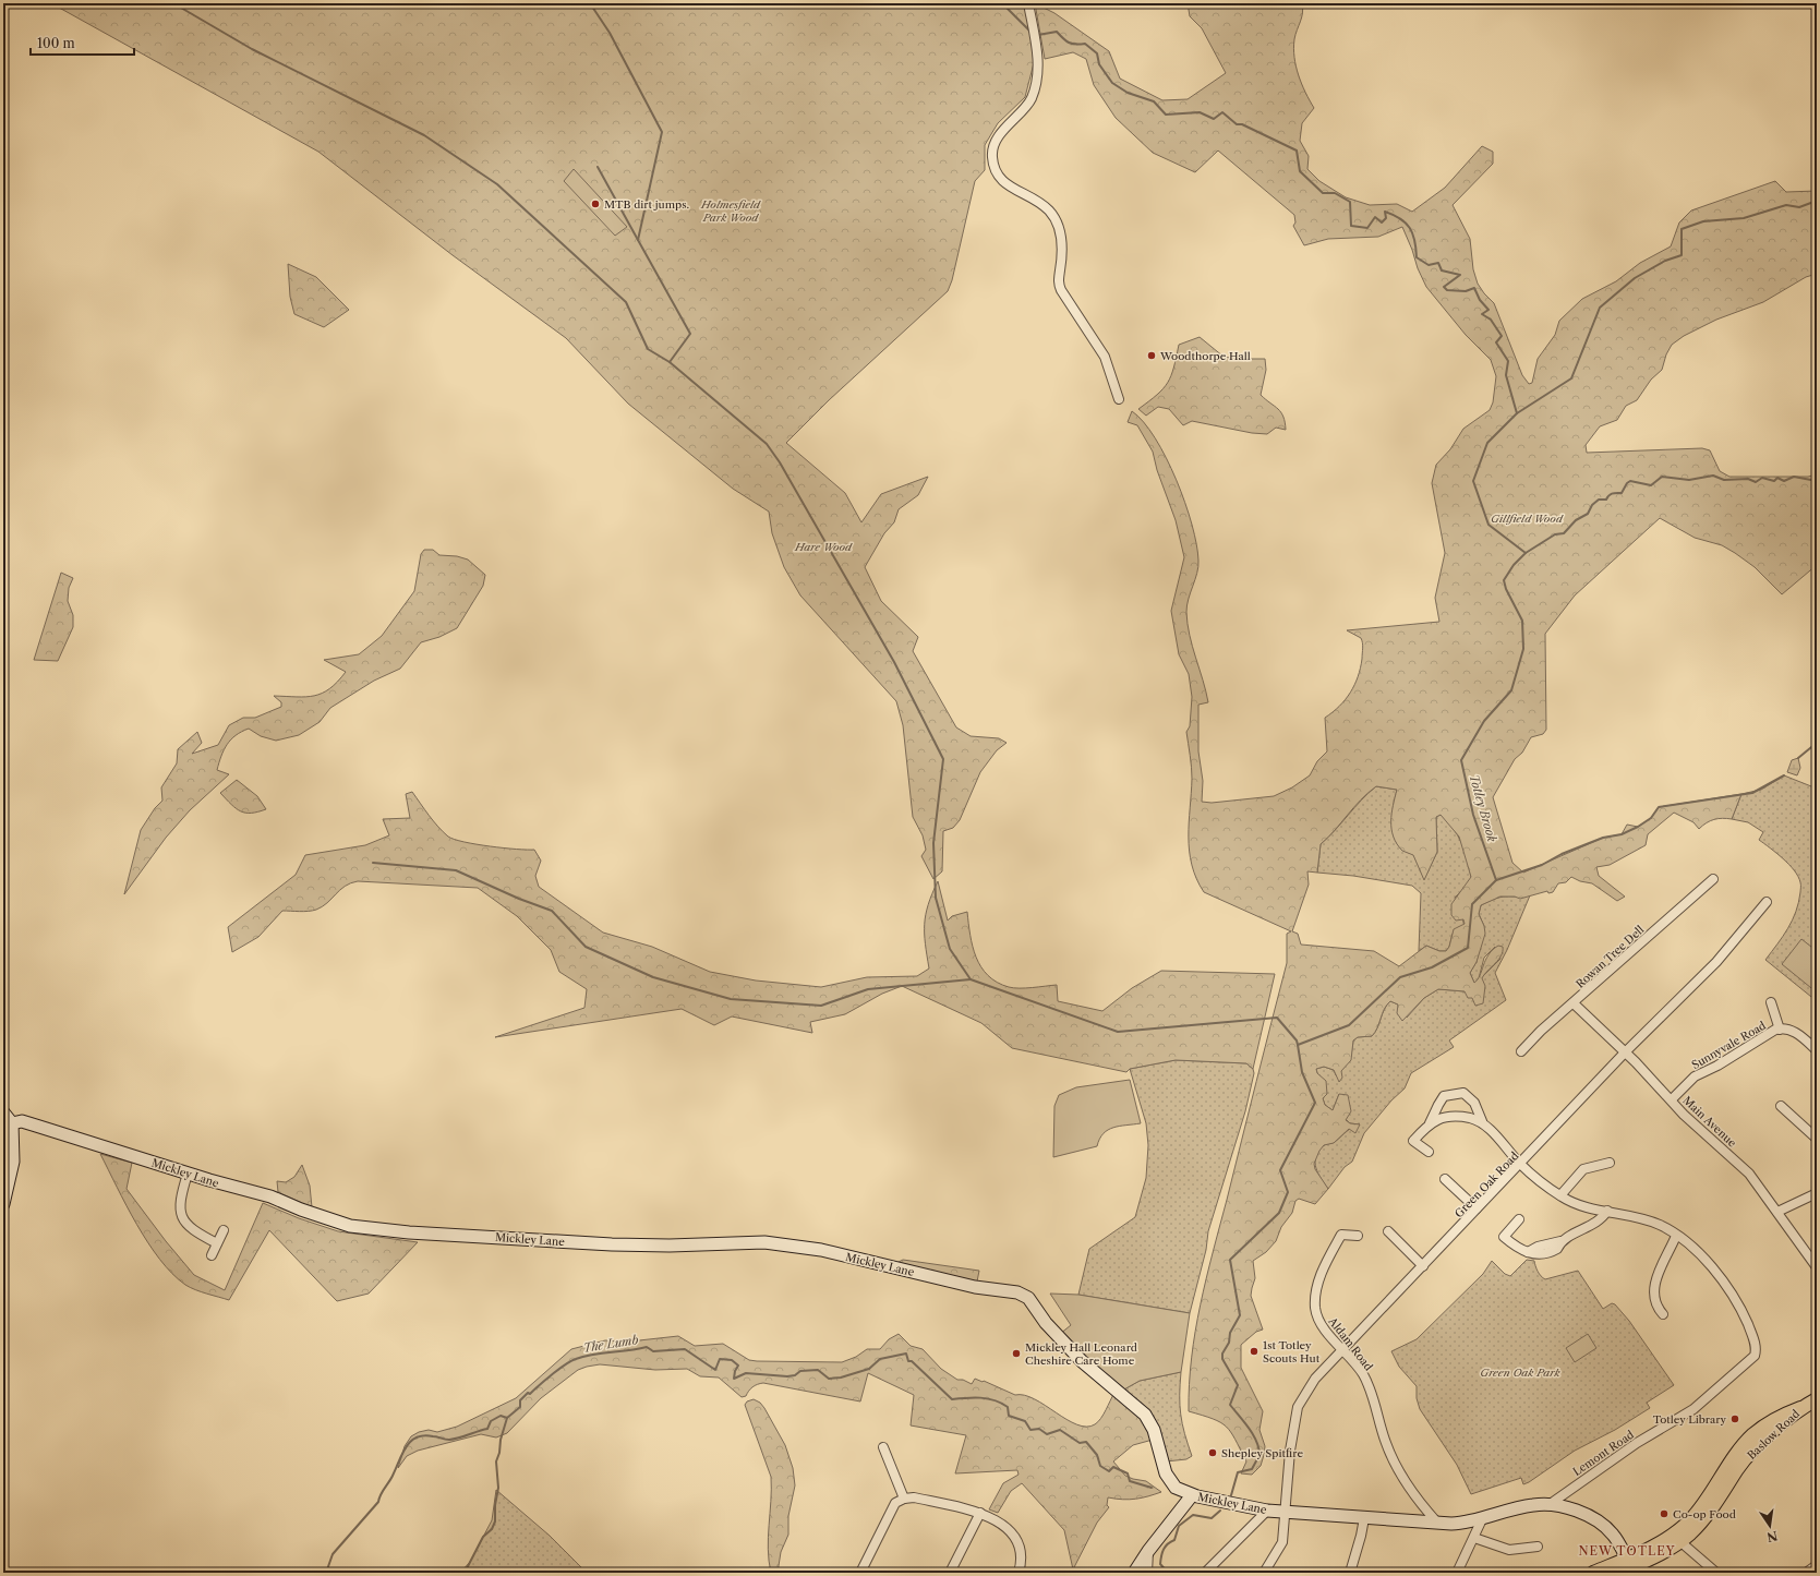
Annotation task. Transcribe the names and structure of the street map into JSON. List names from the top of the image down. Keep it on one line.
{"streets":{"main road":["Baslow Road"],"street":["Rowan Tree Dell","Sunnyvale Road","Main Avenue","Mickley Lane","Green Oak Road","Aldam Road","Lemont Road"]},"crossings":[["Rowan Tree Dell","Main Avenue"],["Sunnyvale Road","Main Avenue"],["Main Avenue","Green Oak Road"],["Mickley Lane","Green Oak Road"],["Mickley Lane","Aldam Road"],["Mickley Lane","Baslow Road"],["Mickley Lane","Lemont Road"],["Green Oak Road","Aldam Road"]],"districts":["NEW TOTLEY"],"water":["Totley Brook","The Lumb"],"parks":["Holmesfield Park Wood","Gillfield Wood","Hare Wood","Green Oak Park"],"places":["MTB dirt jumps.","Woodthorpe Hall","1st Totley Scouts Hut","Mickley Hall Leonard Cheshire Care Home","Totley Library","Shepley Spitfire","Co-op Food"],"scale_bar":"100 m","north":"bottom"}
